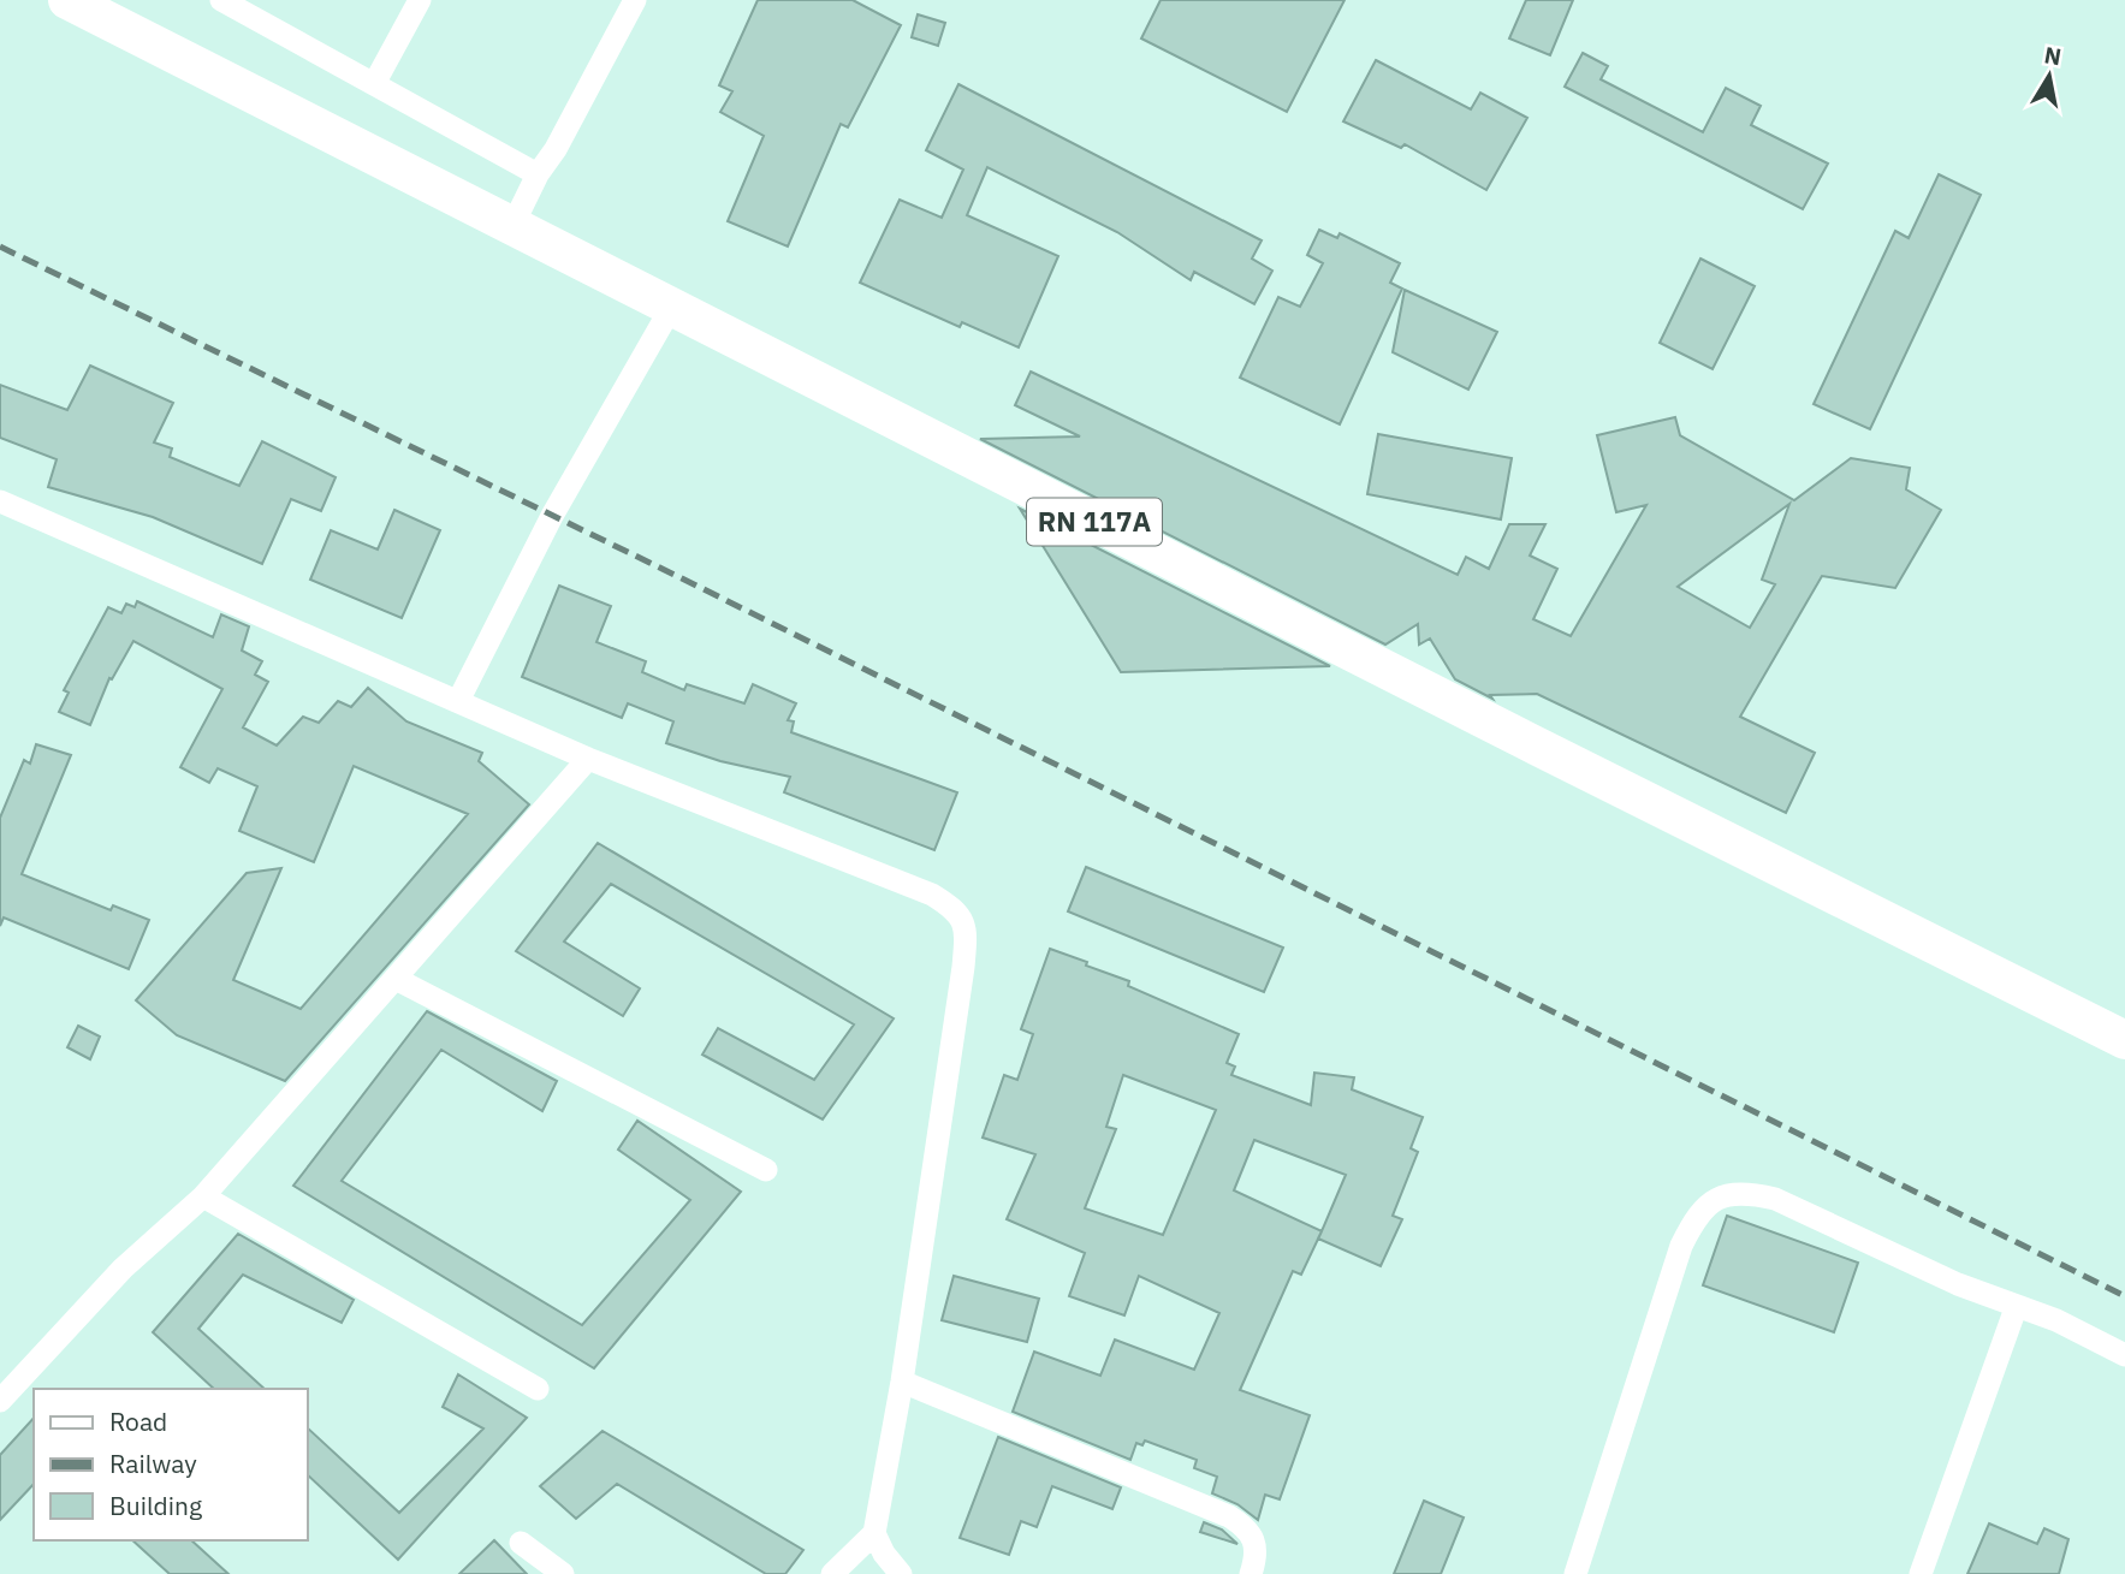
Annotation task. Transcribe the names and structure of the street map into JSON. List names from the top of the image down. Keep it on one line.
{"streets":{"main road":["RN 117A"]},"legend":["Road","Railway","Building"],"north":"top"}
